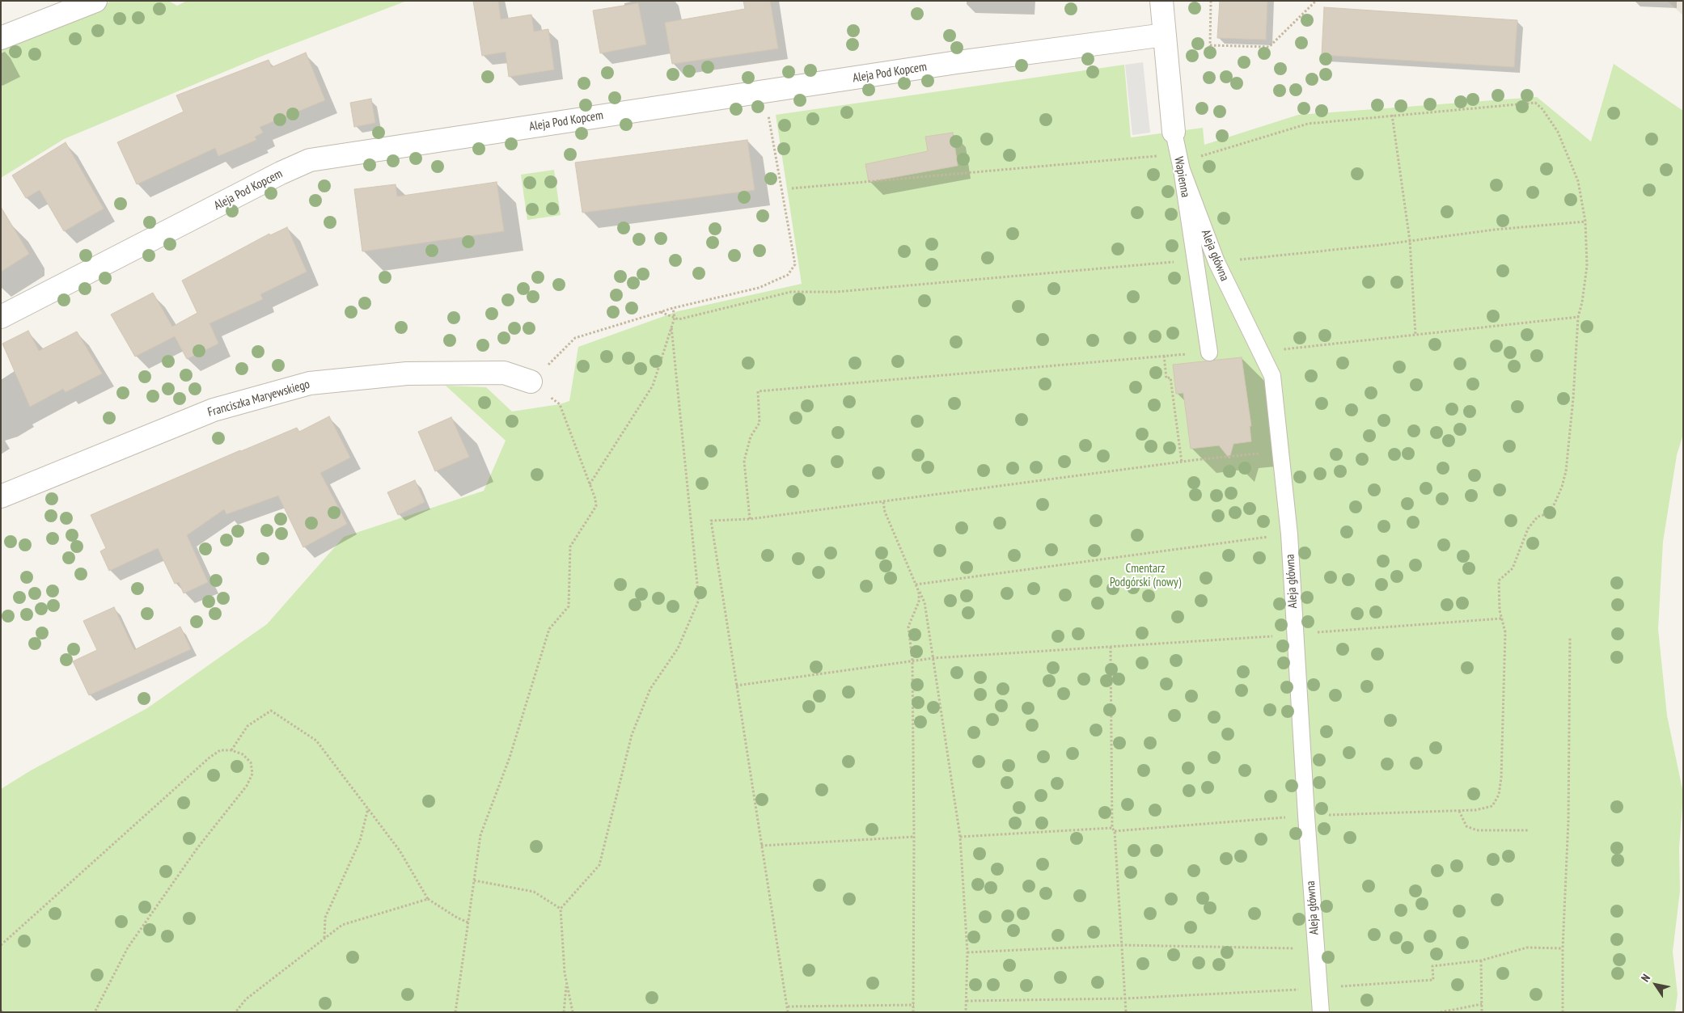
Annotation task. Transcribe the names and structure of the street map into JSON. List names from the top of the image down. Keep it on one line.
{"streets":{"street":["Aleja Pod Kopcem","Wapienna","Aleja główna","Franciszka Maryewskiego"]},"crossings":[["Aleja Pod Kopcem","Wapienna"],["Wapienna","Aleja główna"]],"parks":["Cmentarz Podgórski (nowy)"],"north":"top left"}
